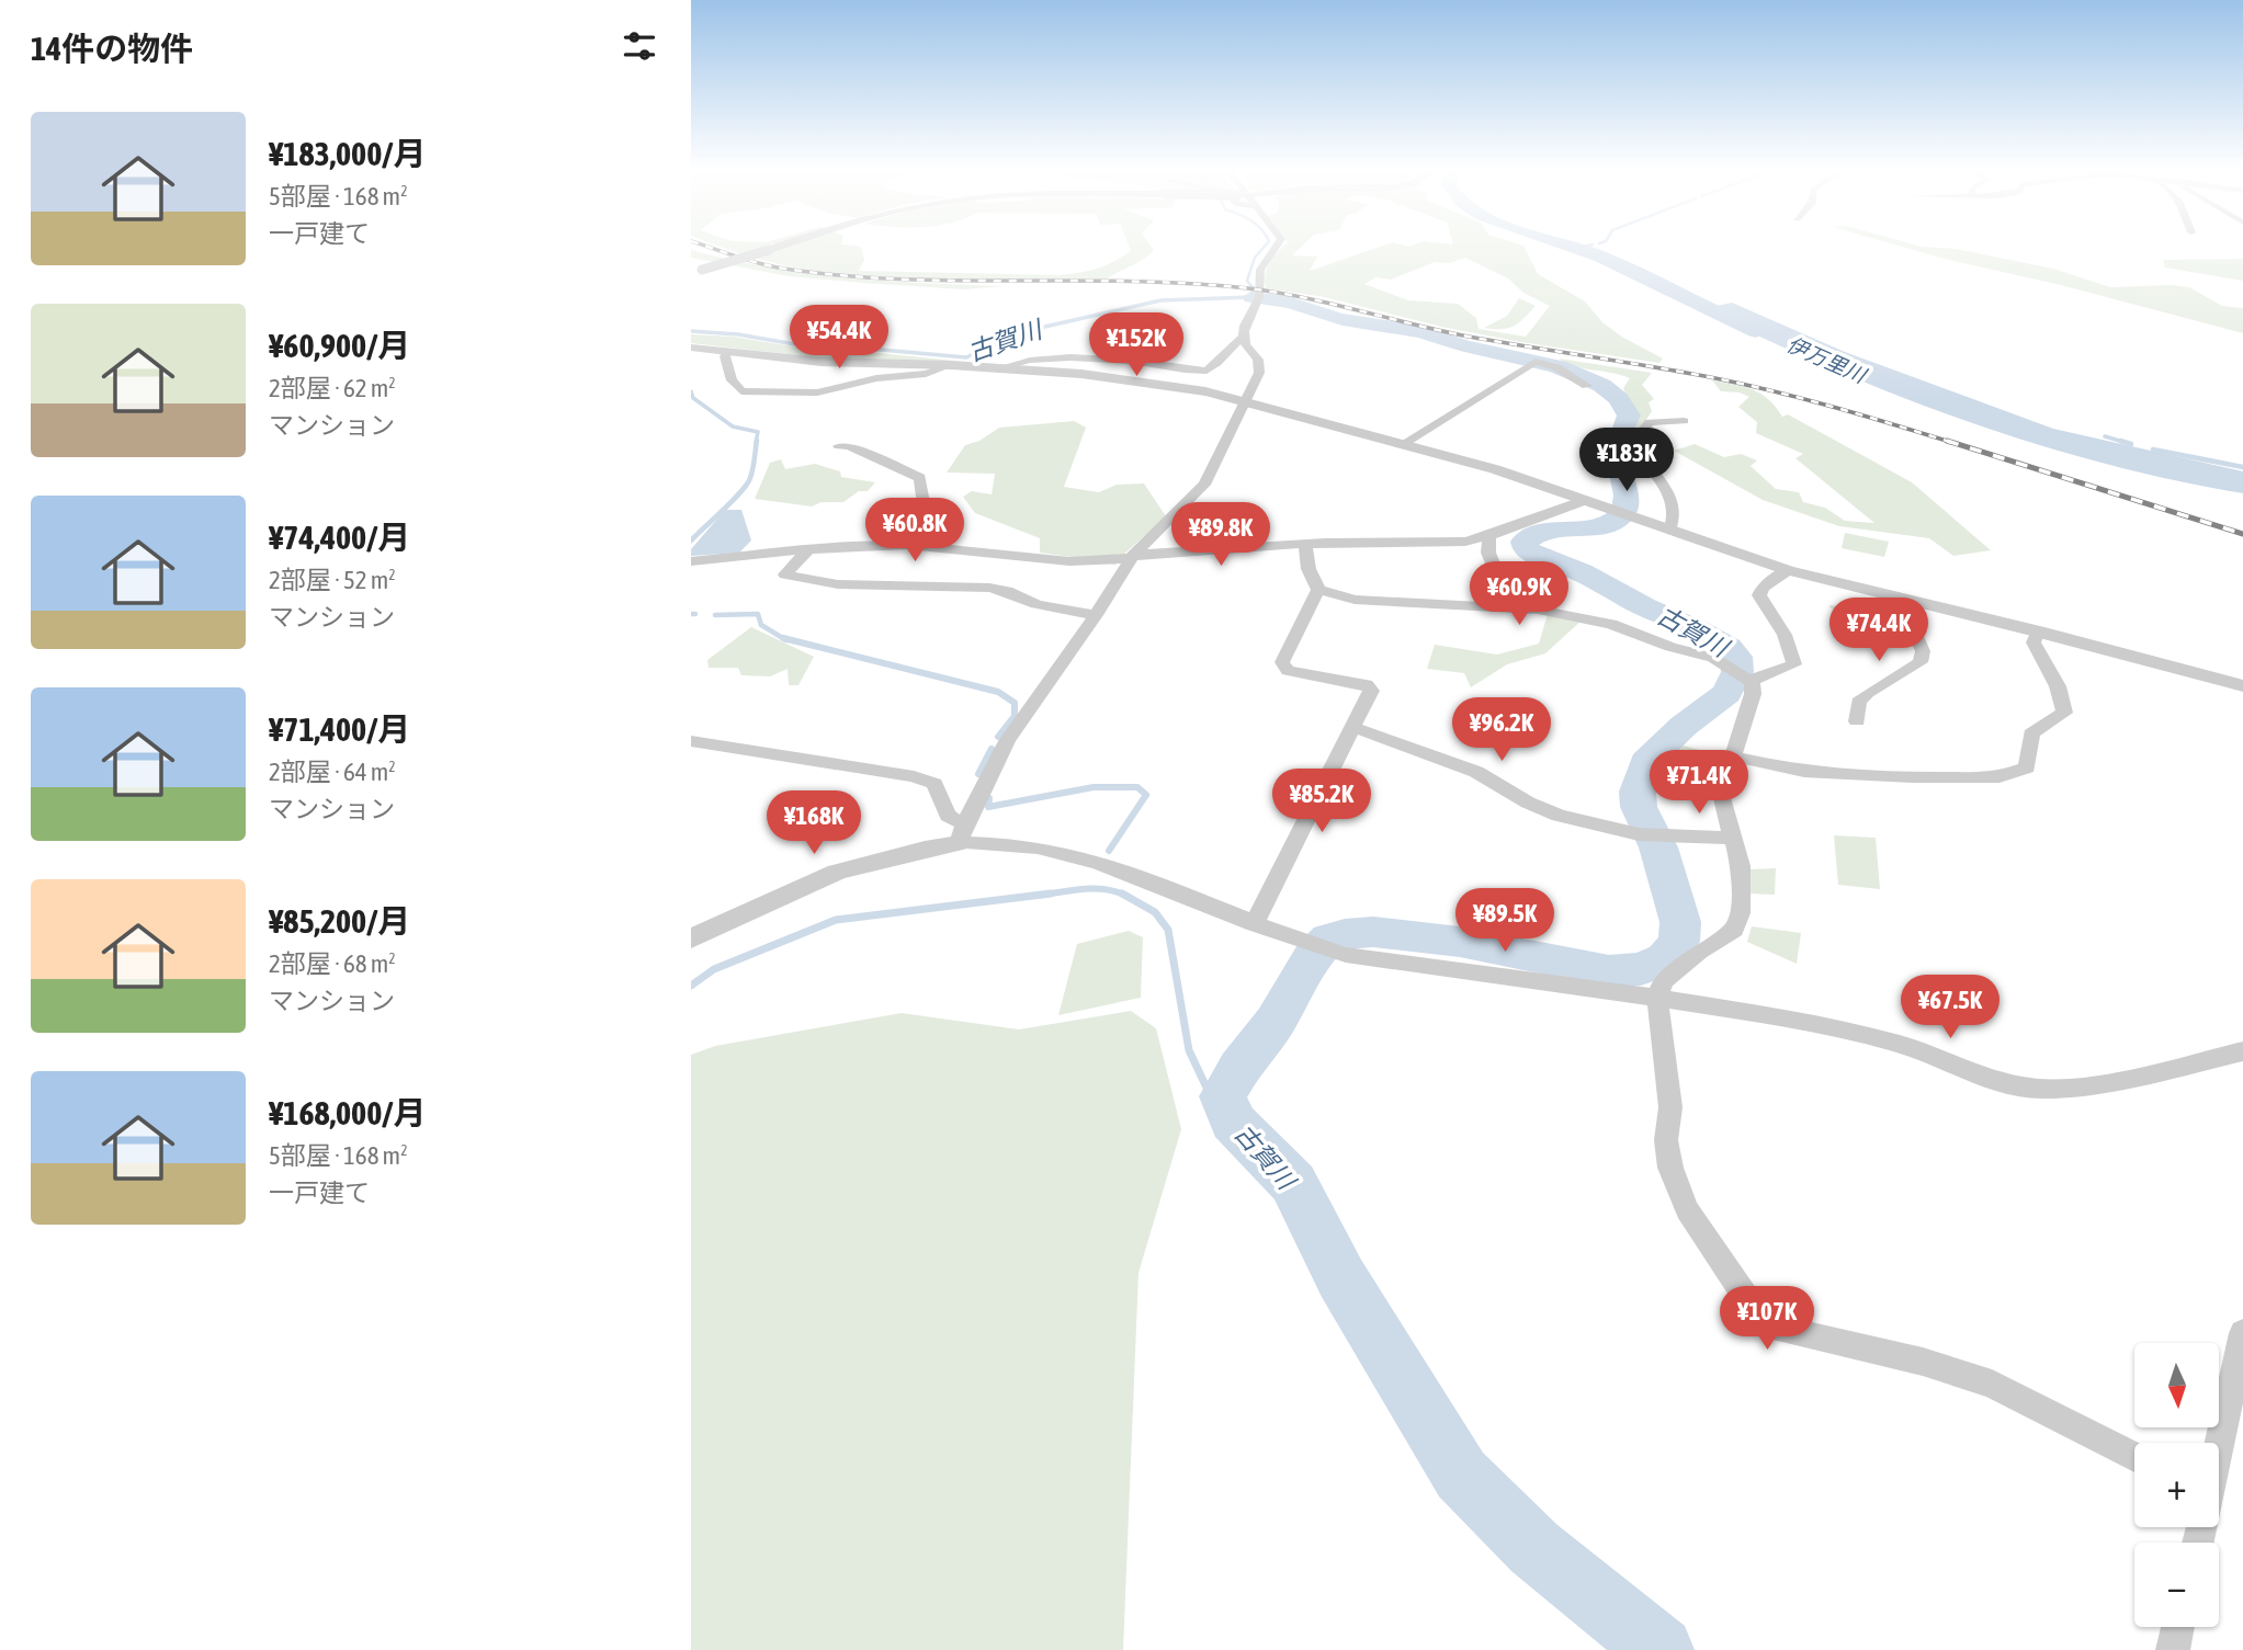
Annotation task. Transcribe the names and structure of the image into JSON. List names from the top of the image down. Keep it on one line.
{"water":["古賀川","伊万里川"],"north":"bottom","page":{"heading":"14件の物件","list":[{"name":"¥183,000/月","note":"5部屋 · 168 m² · 一戸建て"},{"name":"¥60,900/月","note":"2部屋 · 62 m² · マンション"},{"name":"¥74,400/月","note":"2部屋 · 52 m² · マンション"},{"name":"¥71,400/月","note":"2部屋 · 64 m² · マンション"},{"name":"¥85,200/月","note":"2部屋 · 68 m² · マンション"},{"name":"¥168,000/月","note":"5部屋 · 168 m² · 一戸建て"}],"price":["¥54.4K","¥152K","¥183K","¥60.8K","¥89.8K","¥60.9K","¥74.4K","¥96.2K","¥71.4K","¥85.2K","¥168K","¥89.5K","¥67.5K","¥107K"],"map_buttons":["+","−"]}}
